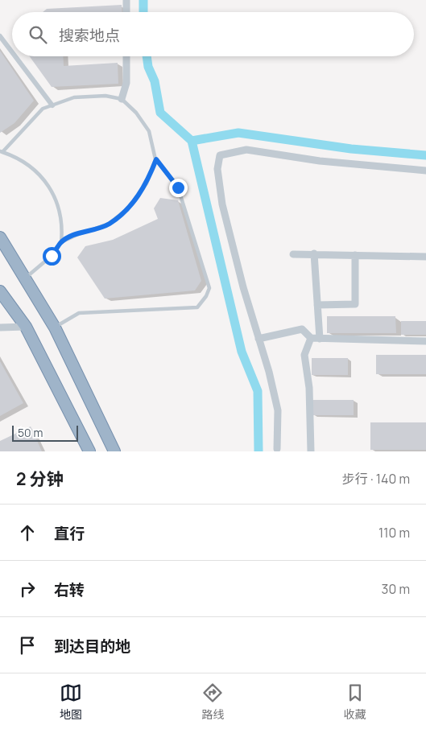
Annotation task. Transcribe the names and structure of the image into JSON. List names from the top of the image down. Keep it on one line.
{"scale_bar":"50 m","page":{"search":"搜索地点","scale":"50 m","heading":["2 分钟","步行 · 140 m"],"list":[["直行","110 m"],["右转","30 m"],"到达目的地"],"nav":["地图","路线","收藏"]}}
